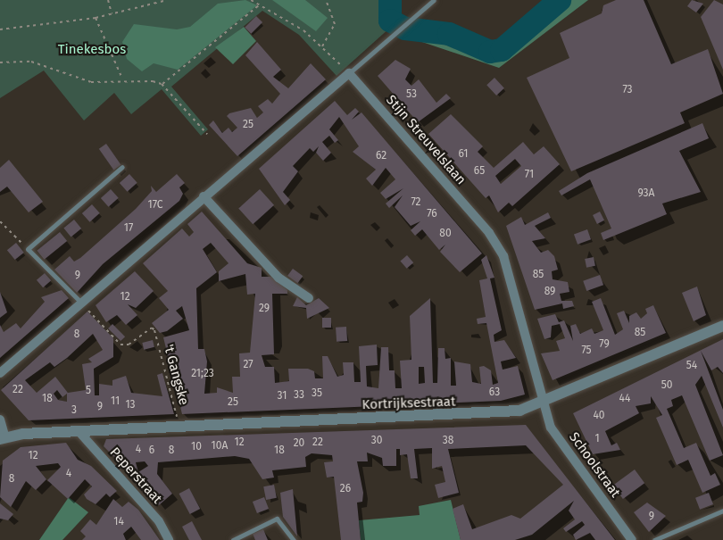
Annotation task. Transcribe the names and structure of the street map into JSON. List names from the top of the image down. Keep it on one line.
{"streets":{"street":["Stijn Streuvelslaan","Kortrijksestraat","Schoolstraat","Peperstraat"],"path":["'t Gangske"]},"crossings":[["Stijn Streuvelslaan","Kortrijksestraat"],["Stijn Streuvelslaan","Schoolstraat"],["'t Gangske","Kortrijksestraat"],["Kortrijksestraat","Schoolstraat"],["Kortrijksestraat","Peperstraat"]],"parks":["Tinekesbos"],"house_numbers":["73","53","25","61","62","65","71","93A","72","17C","76","17","80","85","9","89","12","29","85","8","79","75","27","54","21;23","50","22","5","63","35","33","31","18","44","11","25","13","9","3","40","1","30","38","12","22","20","10A","10","4","6","8","18","12","4","8","26","9","14"]}
